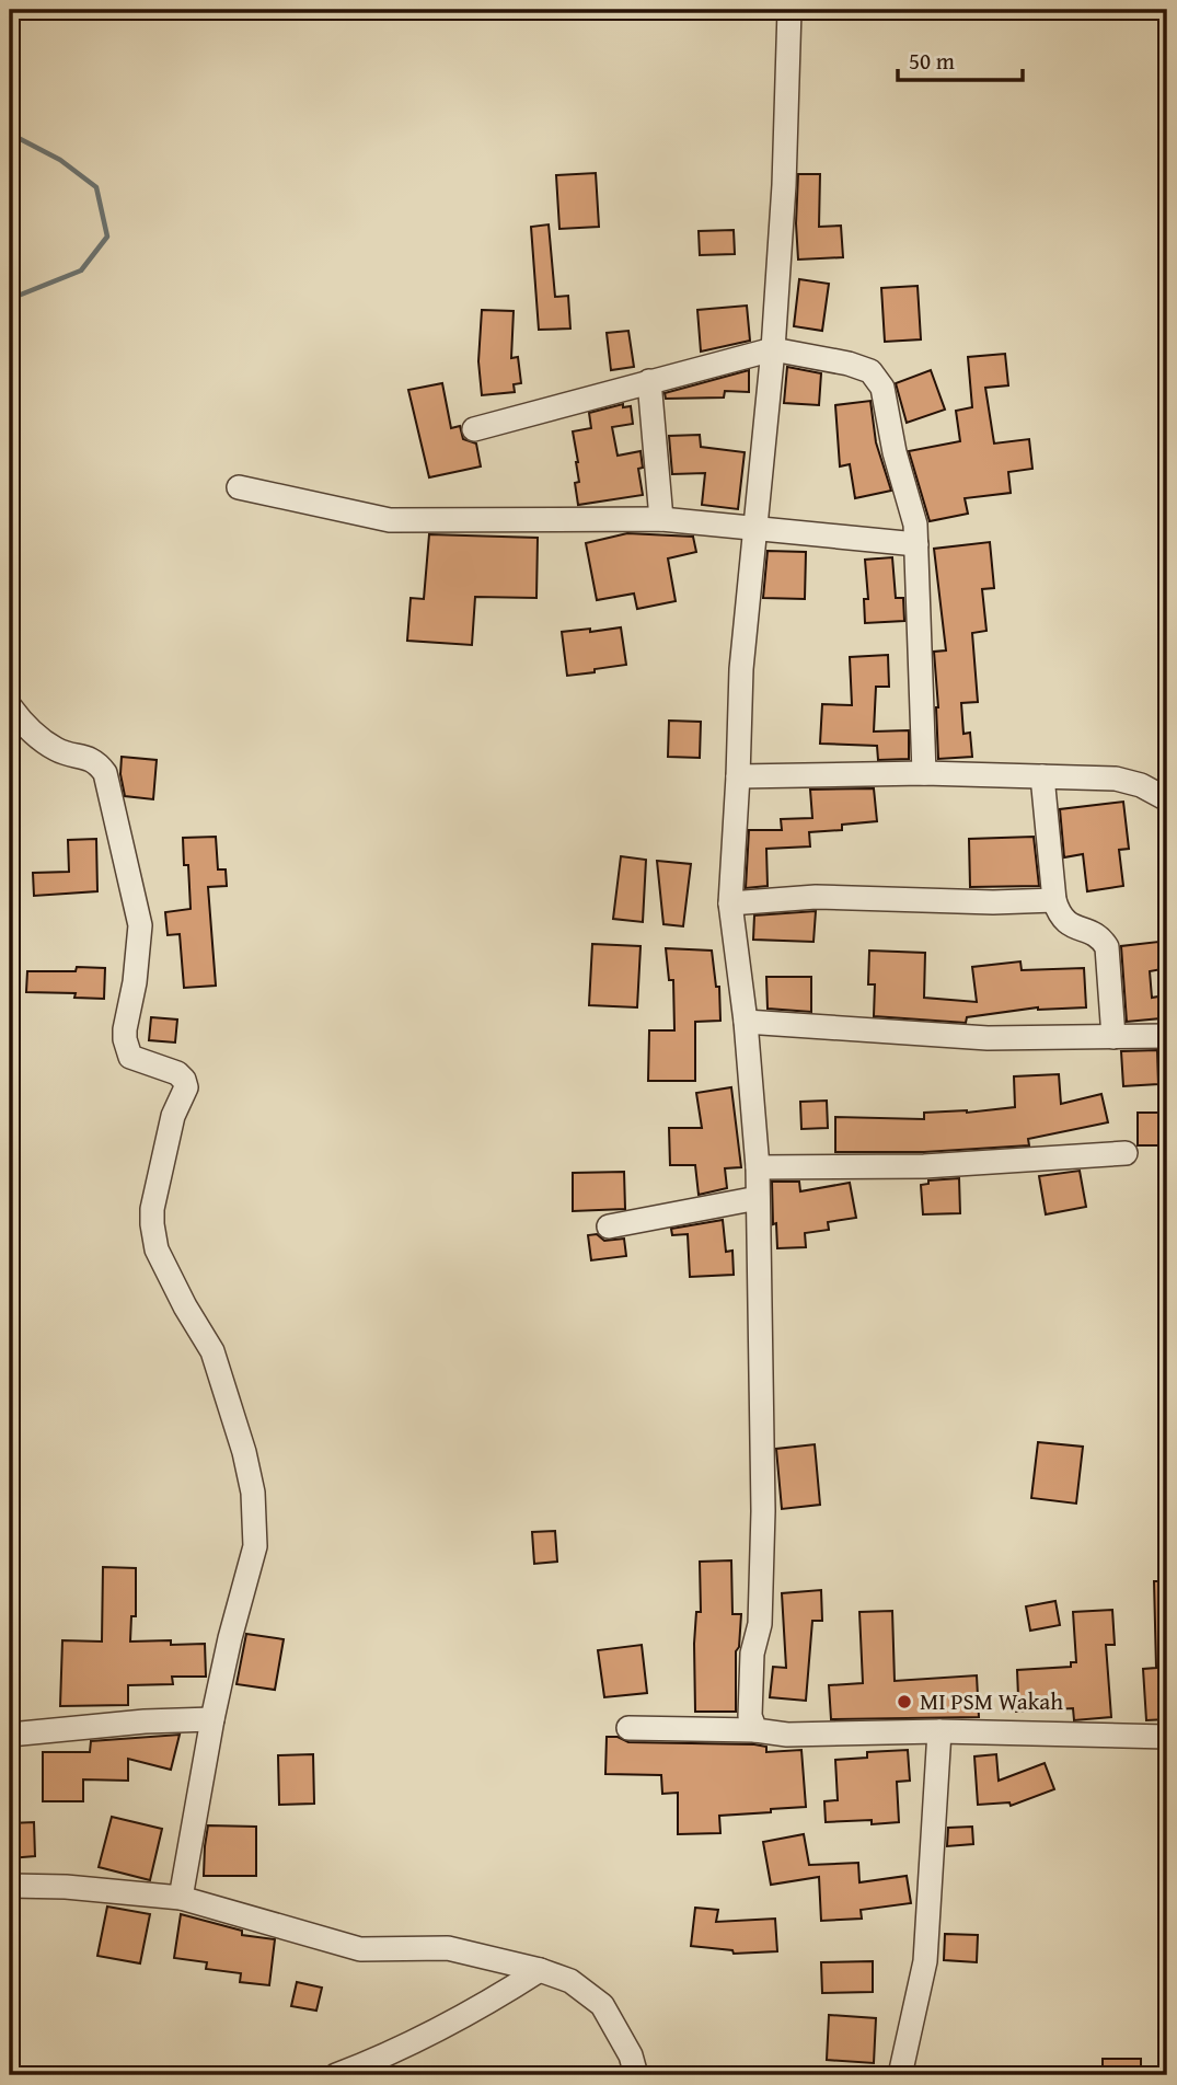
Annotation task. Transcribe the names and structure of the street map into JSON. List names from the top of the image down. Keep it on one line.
{"places":["MI PSM Wakah"],"scale_bar":"50 m"}
